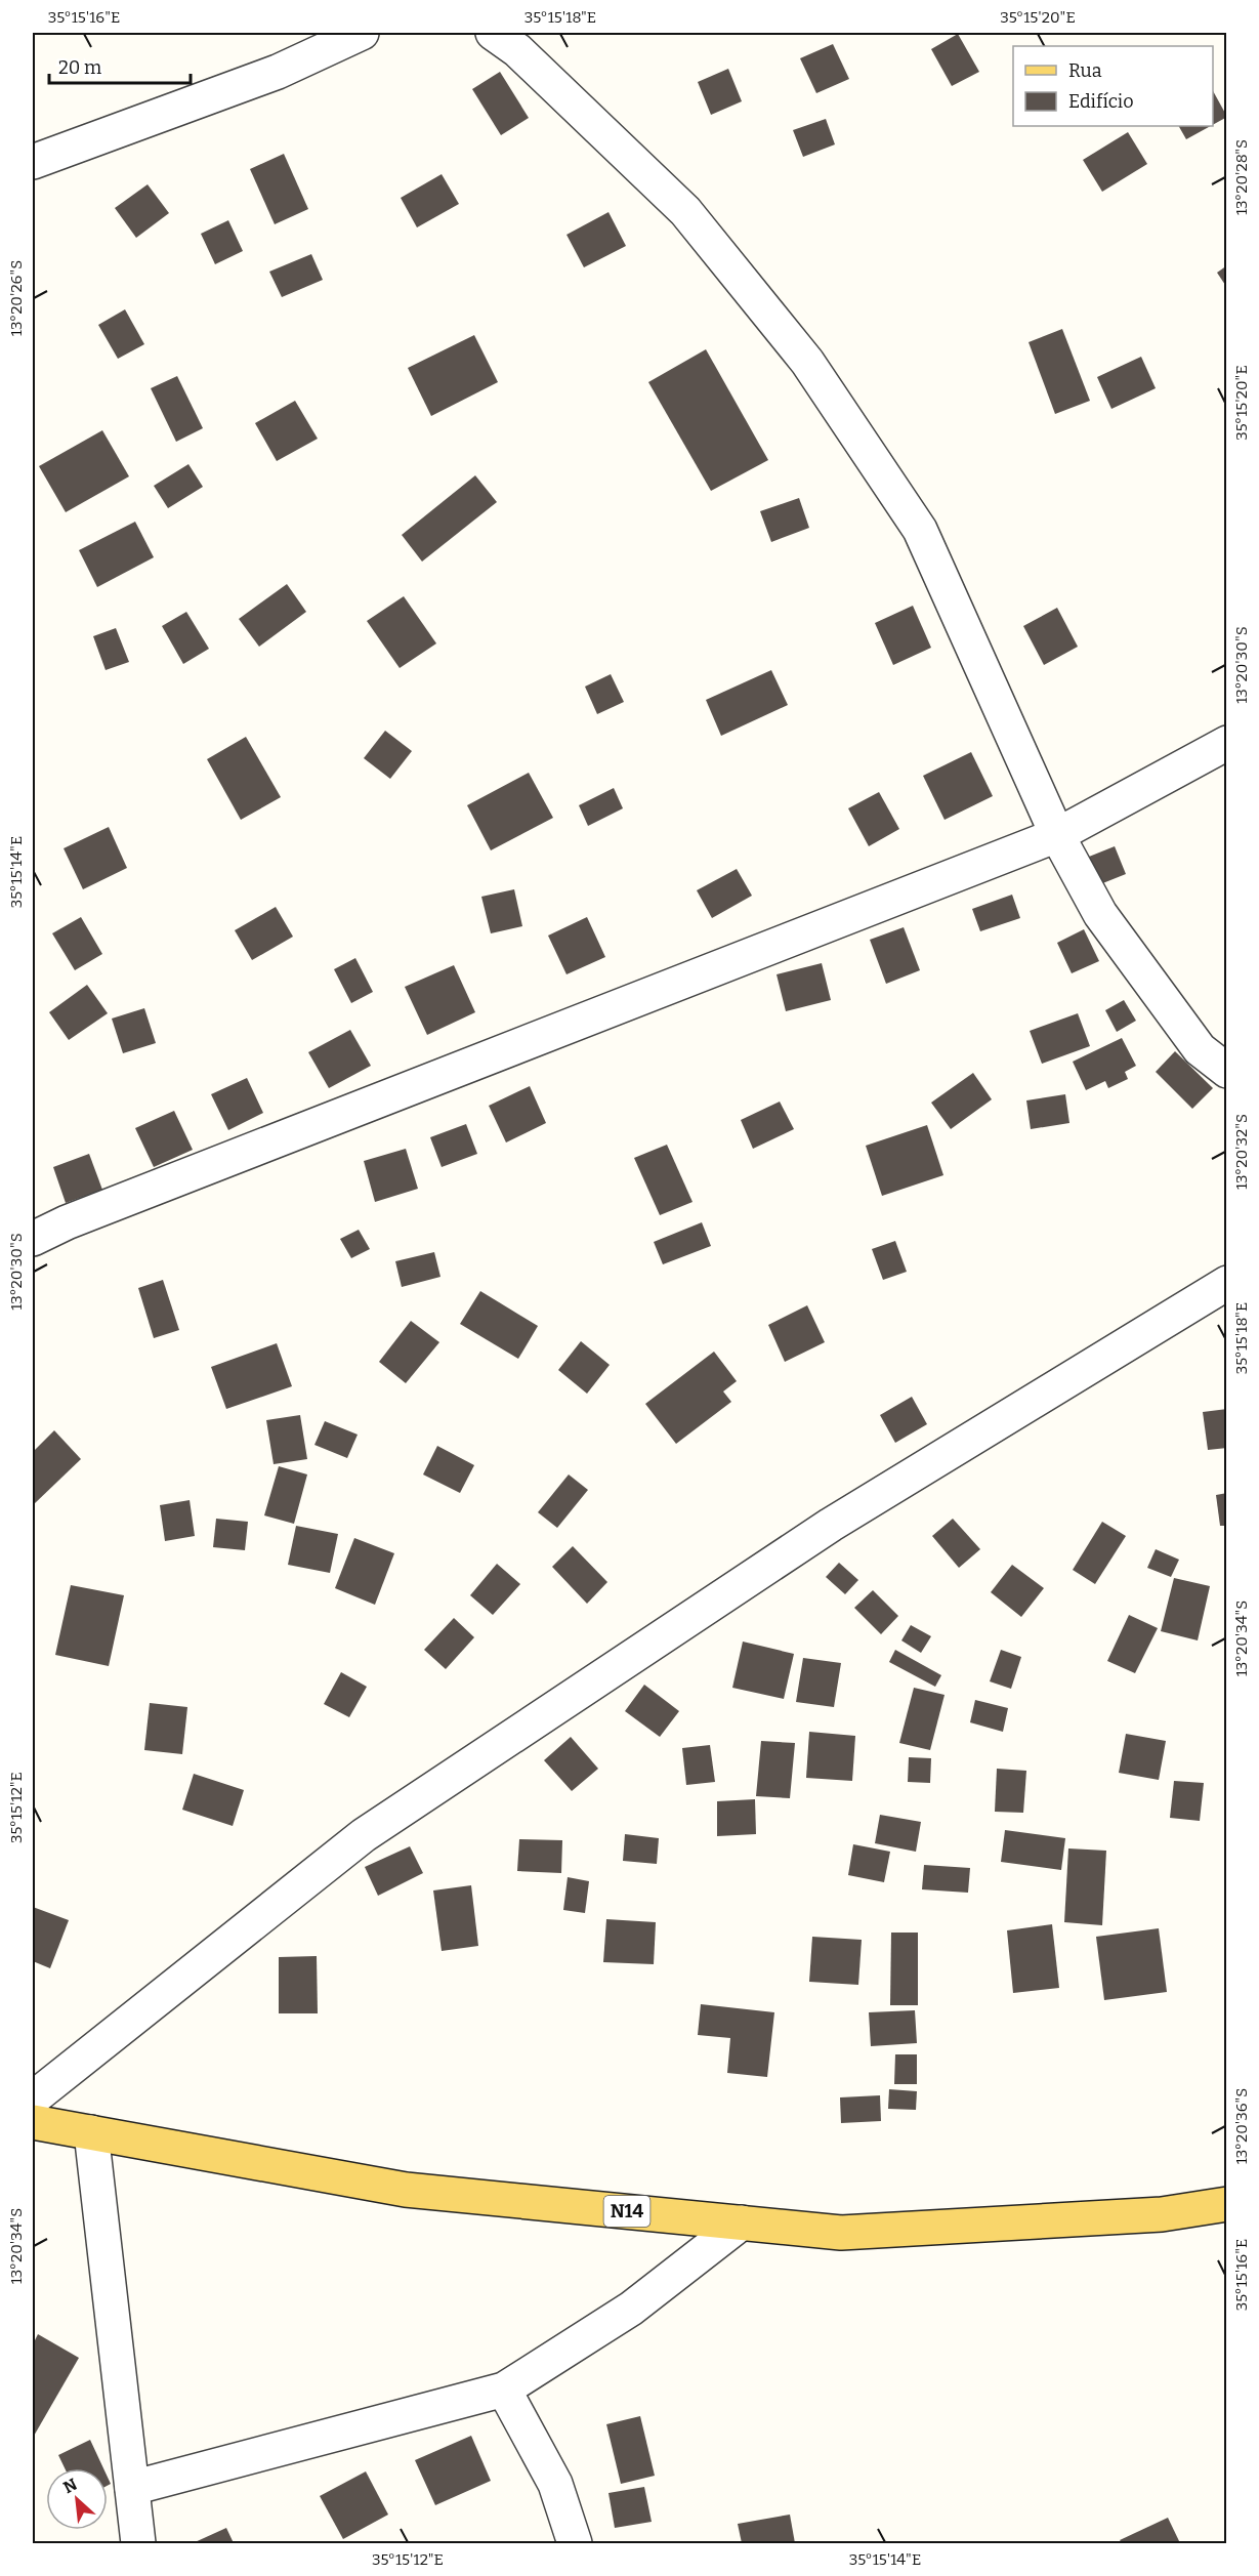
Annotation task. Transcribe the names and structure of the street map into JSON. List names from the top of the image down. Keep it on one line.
{"streets":{"main road":["N14"]},"legend":["Rua","Edifício"],"scale_bar":"20 m","north":"top left","coordinates":["35°15'16\"E","35°15'18\"E","35°15'20\"E","13°20'28\"S","13°20'26\"S","13°20'30\"S","35°15'14\"E","13°20'32\"S","13°20'34\"S","35°15'12\"E","13°20'36\"S"]}
